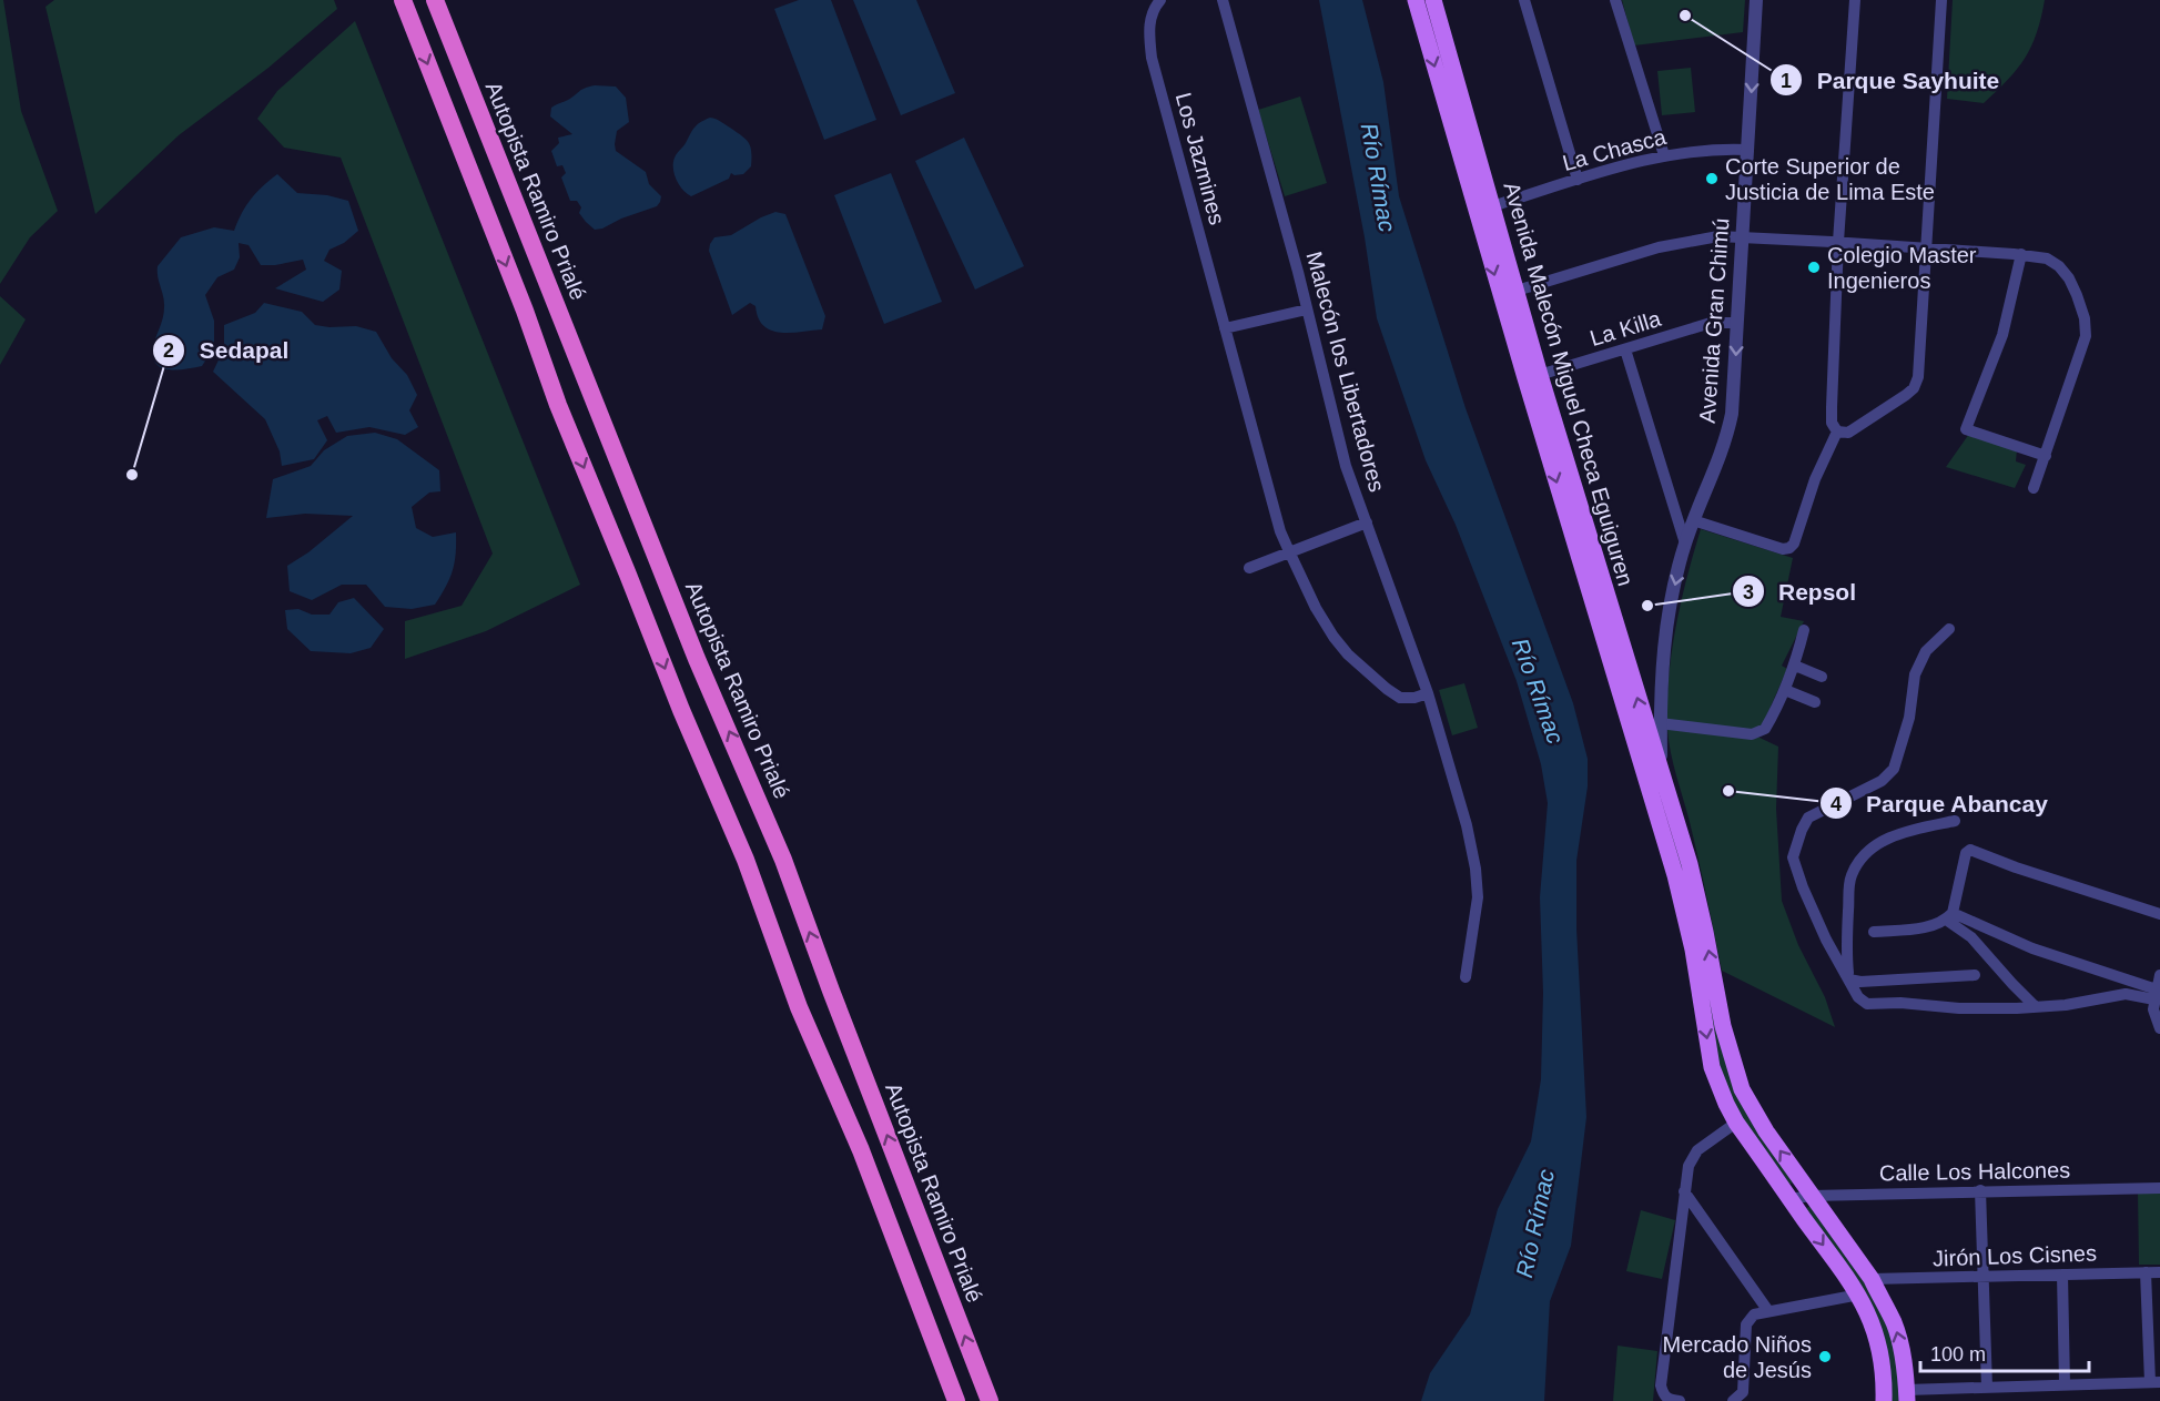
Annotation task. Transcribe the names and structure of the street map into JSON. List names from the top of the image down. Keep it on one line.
{"streets":{"highway":["Autopista Ramiro Prialé"],"main road":["Avenida Malecón Miguel Checa Eguiguren"],"street":["La Chasca","Los Jazmines","Avenida Gran Chimú","La Killa","Malecón los Libertadores","Calle Los Halcones","Jirón Los Cisnes"]},"crossings":[["La Chasca","Avenida Gran Chimú"],["La Chasca","Avenida Malecón Miguel Checa Eguiguren"],["Los Jazmines","Malecón los Libertadores"],["Avenida Gran Chimú","La Killa"],["Avenida Gran Chimú","Avenida Malecón Miguel Checa Eguiguren"],["La Killa","Avenida Malecón Miguel Checa Eguiguren"],["Avenida Malecón Miguel Checa Eguiguren","Calle Los Halcones"],["Avenida Malecón Miguel Checa Eguiguren","Jirón Los Cisnes"]],"water":["Río Rímac"],"places":["Parque Sayhuite","Corte Superior de Justicia de Lima Este","Colegio Master Ingenieros","Sedapal","Repsol","Parque Abancay","Mercado Niños de Jesús"],"scale_bar":"100 m"}
